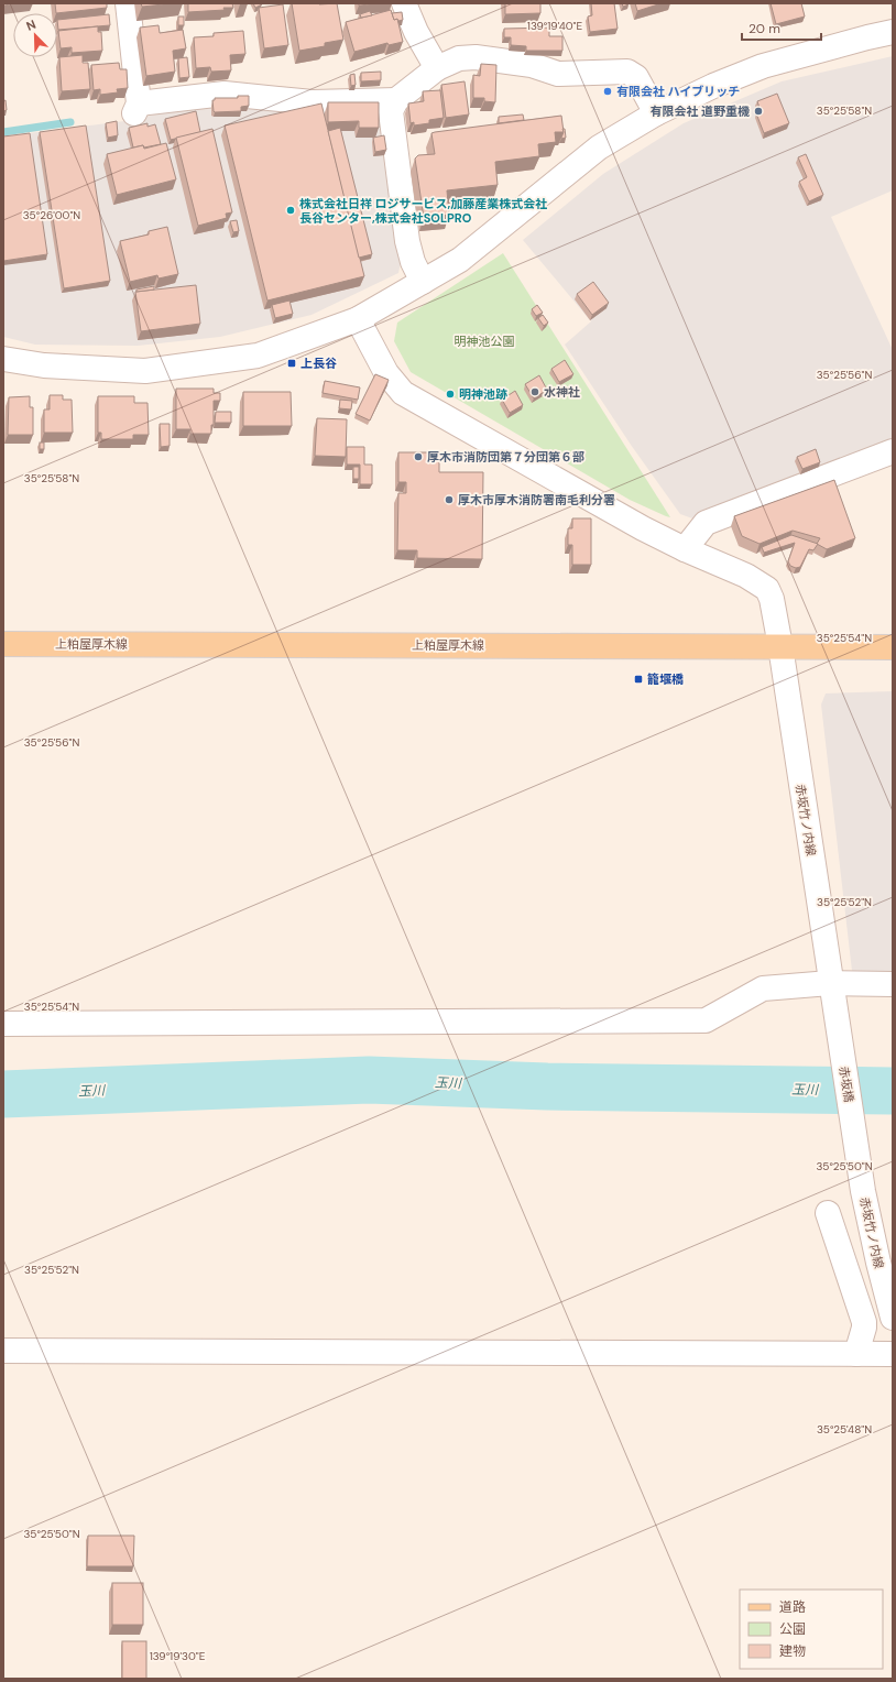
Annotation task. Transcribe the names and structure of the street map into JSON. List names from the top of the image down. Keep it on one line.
{"streets":{"main road":["上粕屋厚木線"],"street":["赤坂竹ノ内線","赤坂橋"]},"crossings":[["上粕屋厚木線","赤坂竹ノ内線"],["赤坂竹ノ内線","赤坂橋"]],"water":["玉川"],"parks":["明神池公園"],"places":{"other":["有限会社 ハイブリッチ","有限会社 道野重機","株式会社日祥 ロジサービス,加藤産業株式会社 長谷センター,株式会社SOLPRO","水神社","明神池跡","厚木市消防団第７分団第６部","厚木市厚木消防署南毛利分署"],"transit":["上長谷","籠堰橋"]},"legend":["道路","公園","建物"],"scale_bar":"20 m","north":"top left","coordinates":["139°19'40\"E","35°25'58\"N","35°26'00\"N","35°25'56\"N","35°25'54\"N","35°25'52\"N","35°25'50\"N","35°25'48\"N","139°19'30\"E"]}
